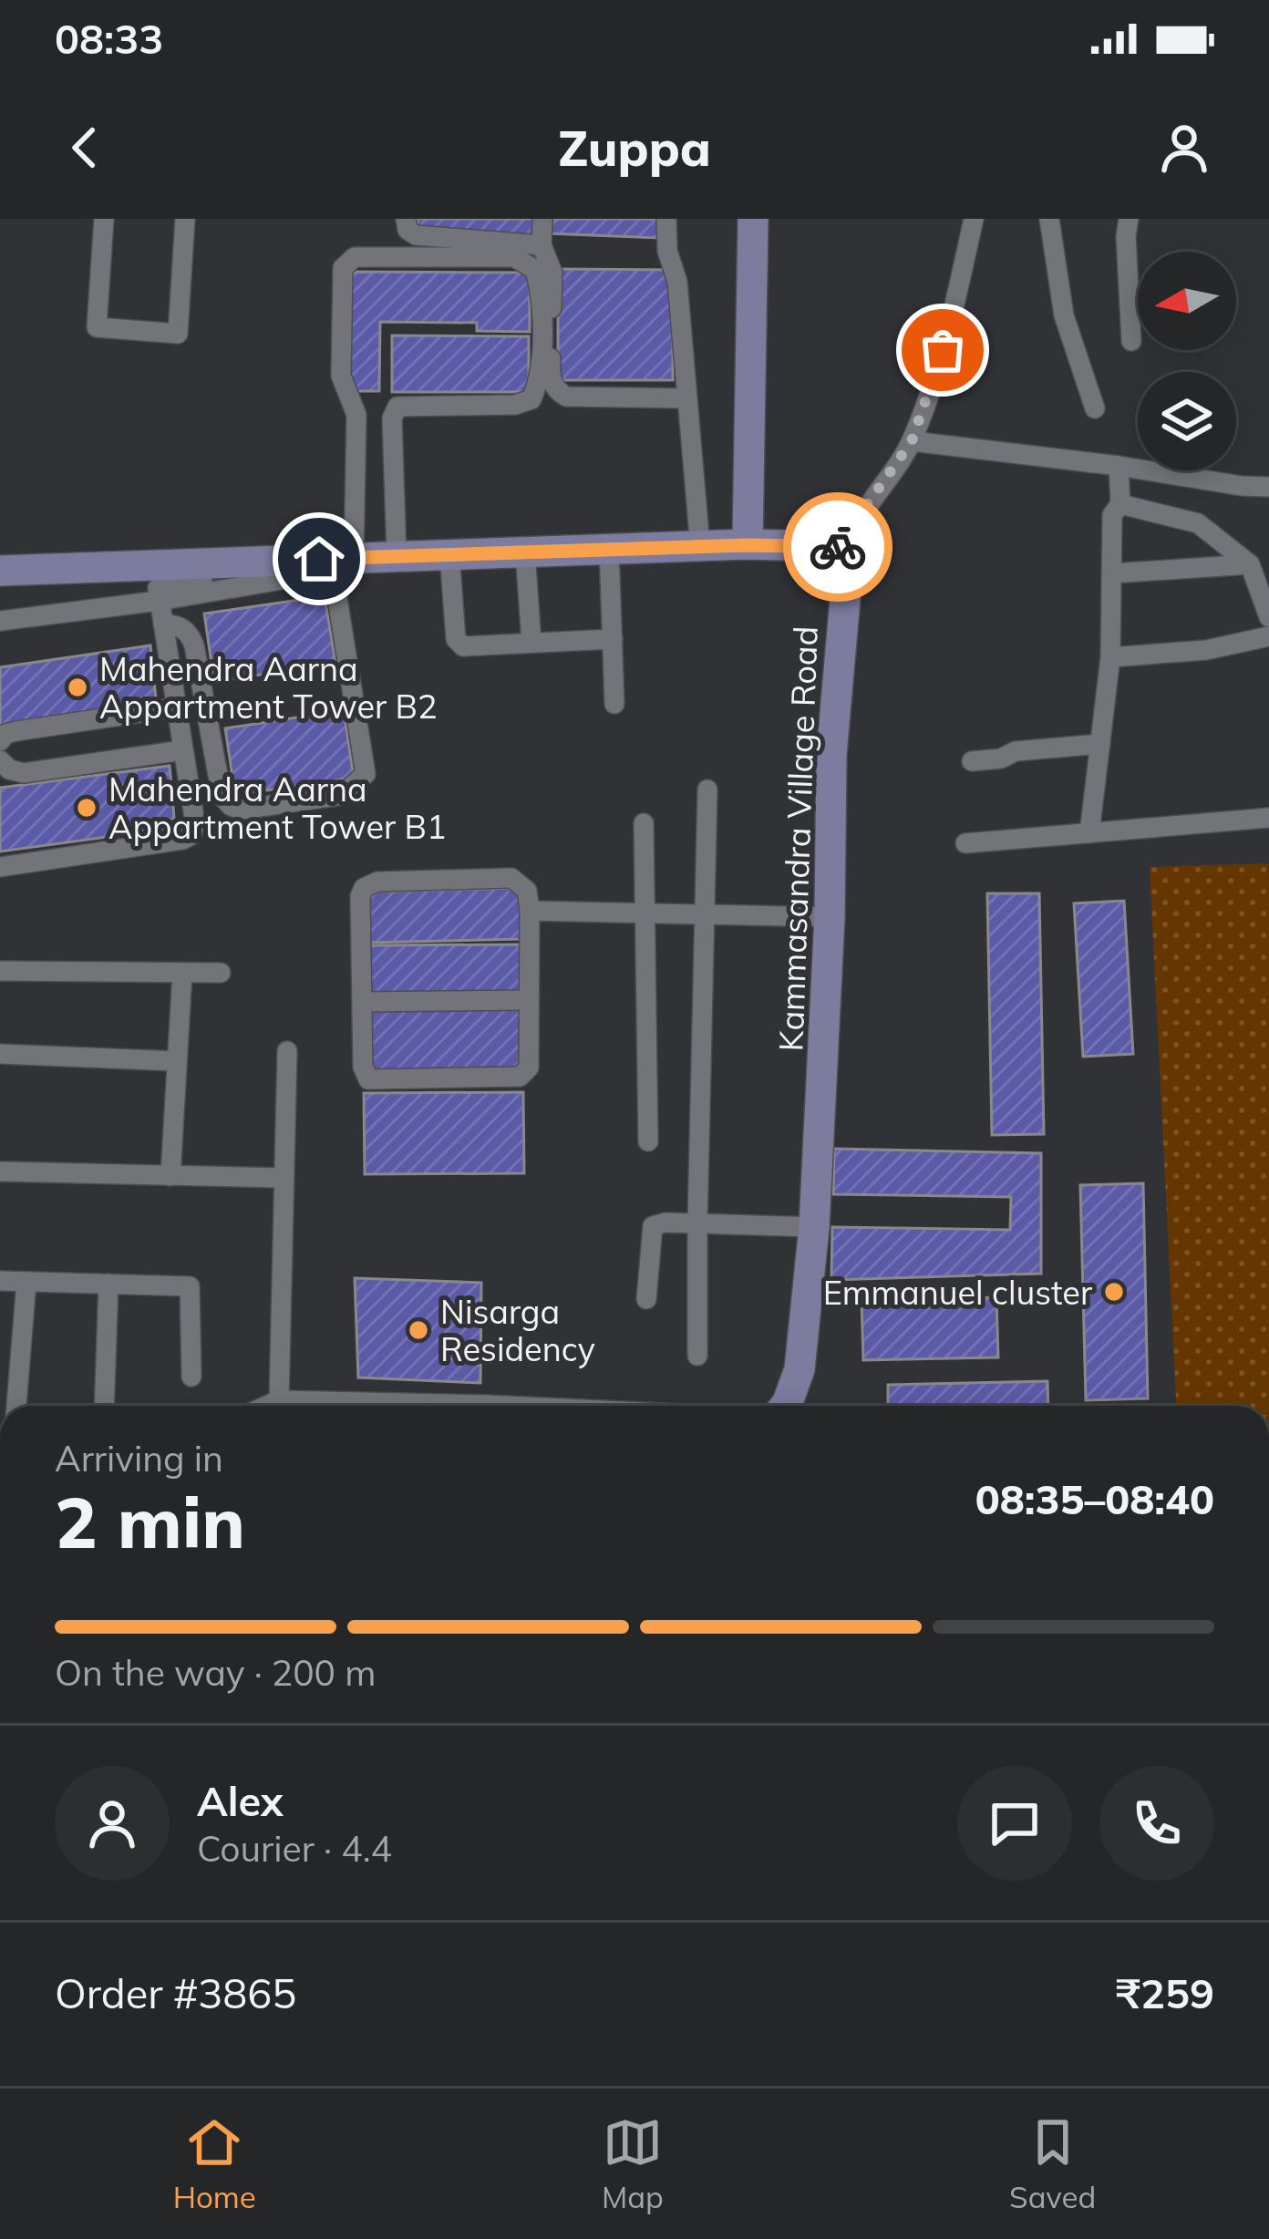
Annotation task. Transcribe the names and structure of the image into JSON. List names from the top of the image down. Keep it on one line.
{"streets":{"street":["Kammasandra Village Road"]},"places":["Mahendra Aarna Appartment Tower B2","Mahendra Aarna Appartment Tower B1","Emmanuel cluster","Nisarga Residency"],"north":"left","page":{"status":"08:33","header":"Zuppa","heading":["2 min","Arriving in","08:35–08:40"],"panel":["Alex","Courier · 4.4","Order #3865","₹259"],"bar":"On the way · 200 m","tabs":["Home","Map","Saved"]}}
